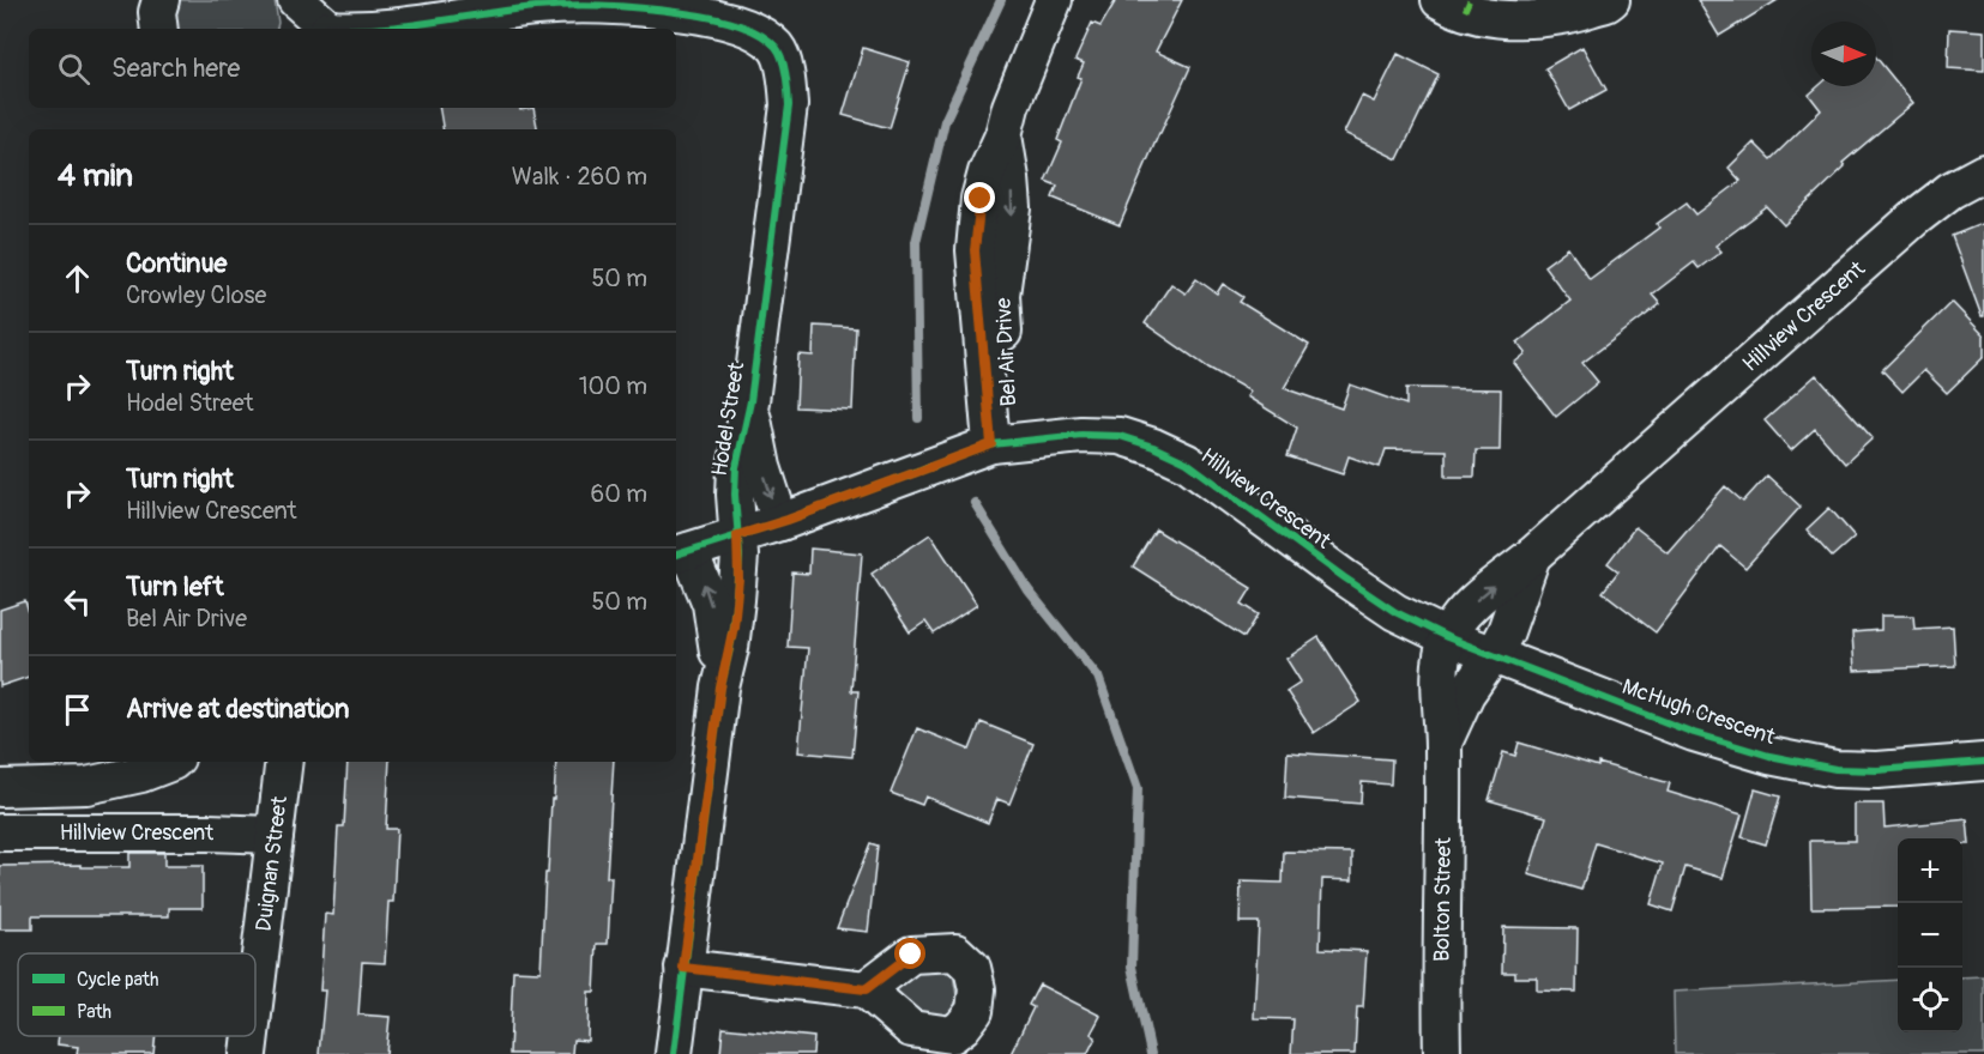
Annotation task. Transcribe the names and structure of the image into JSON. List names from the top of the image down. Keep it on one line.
{"streets":{"street":["Hillview Crescent","Bel Air Drive","Hodel Street","McHugh Crescent","Duignan Street","Bolton Street"]},"crossings":[["Hillview Crescent","Bel Air Drive"],["Hillview Crescent","Hodel Street"],["Hillview Crescent","McHugh Crescent"],["Hillview Crescent","Duignan Street"],["Hillview Crescent","Bolton Street"],["McHugh Crescent","Bolton Street"]],"legend":["Cycle path","Path"],"north":"right","page":{"search":"Search here","heading":["4 min","Walk · 260 m"],"list":[["Continue","Crowley Close","50 m"],["Turn right","Hodel Street","100 m"],["Turn right","Hillview Crescent","60 m"],["Turn left","Bel Air Drive","50 m"],"Arrive at destination"],"map_buttons":["+","−"]}}
